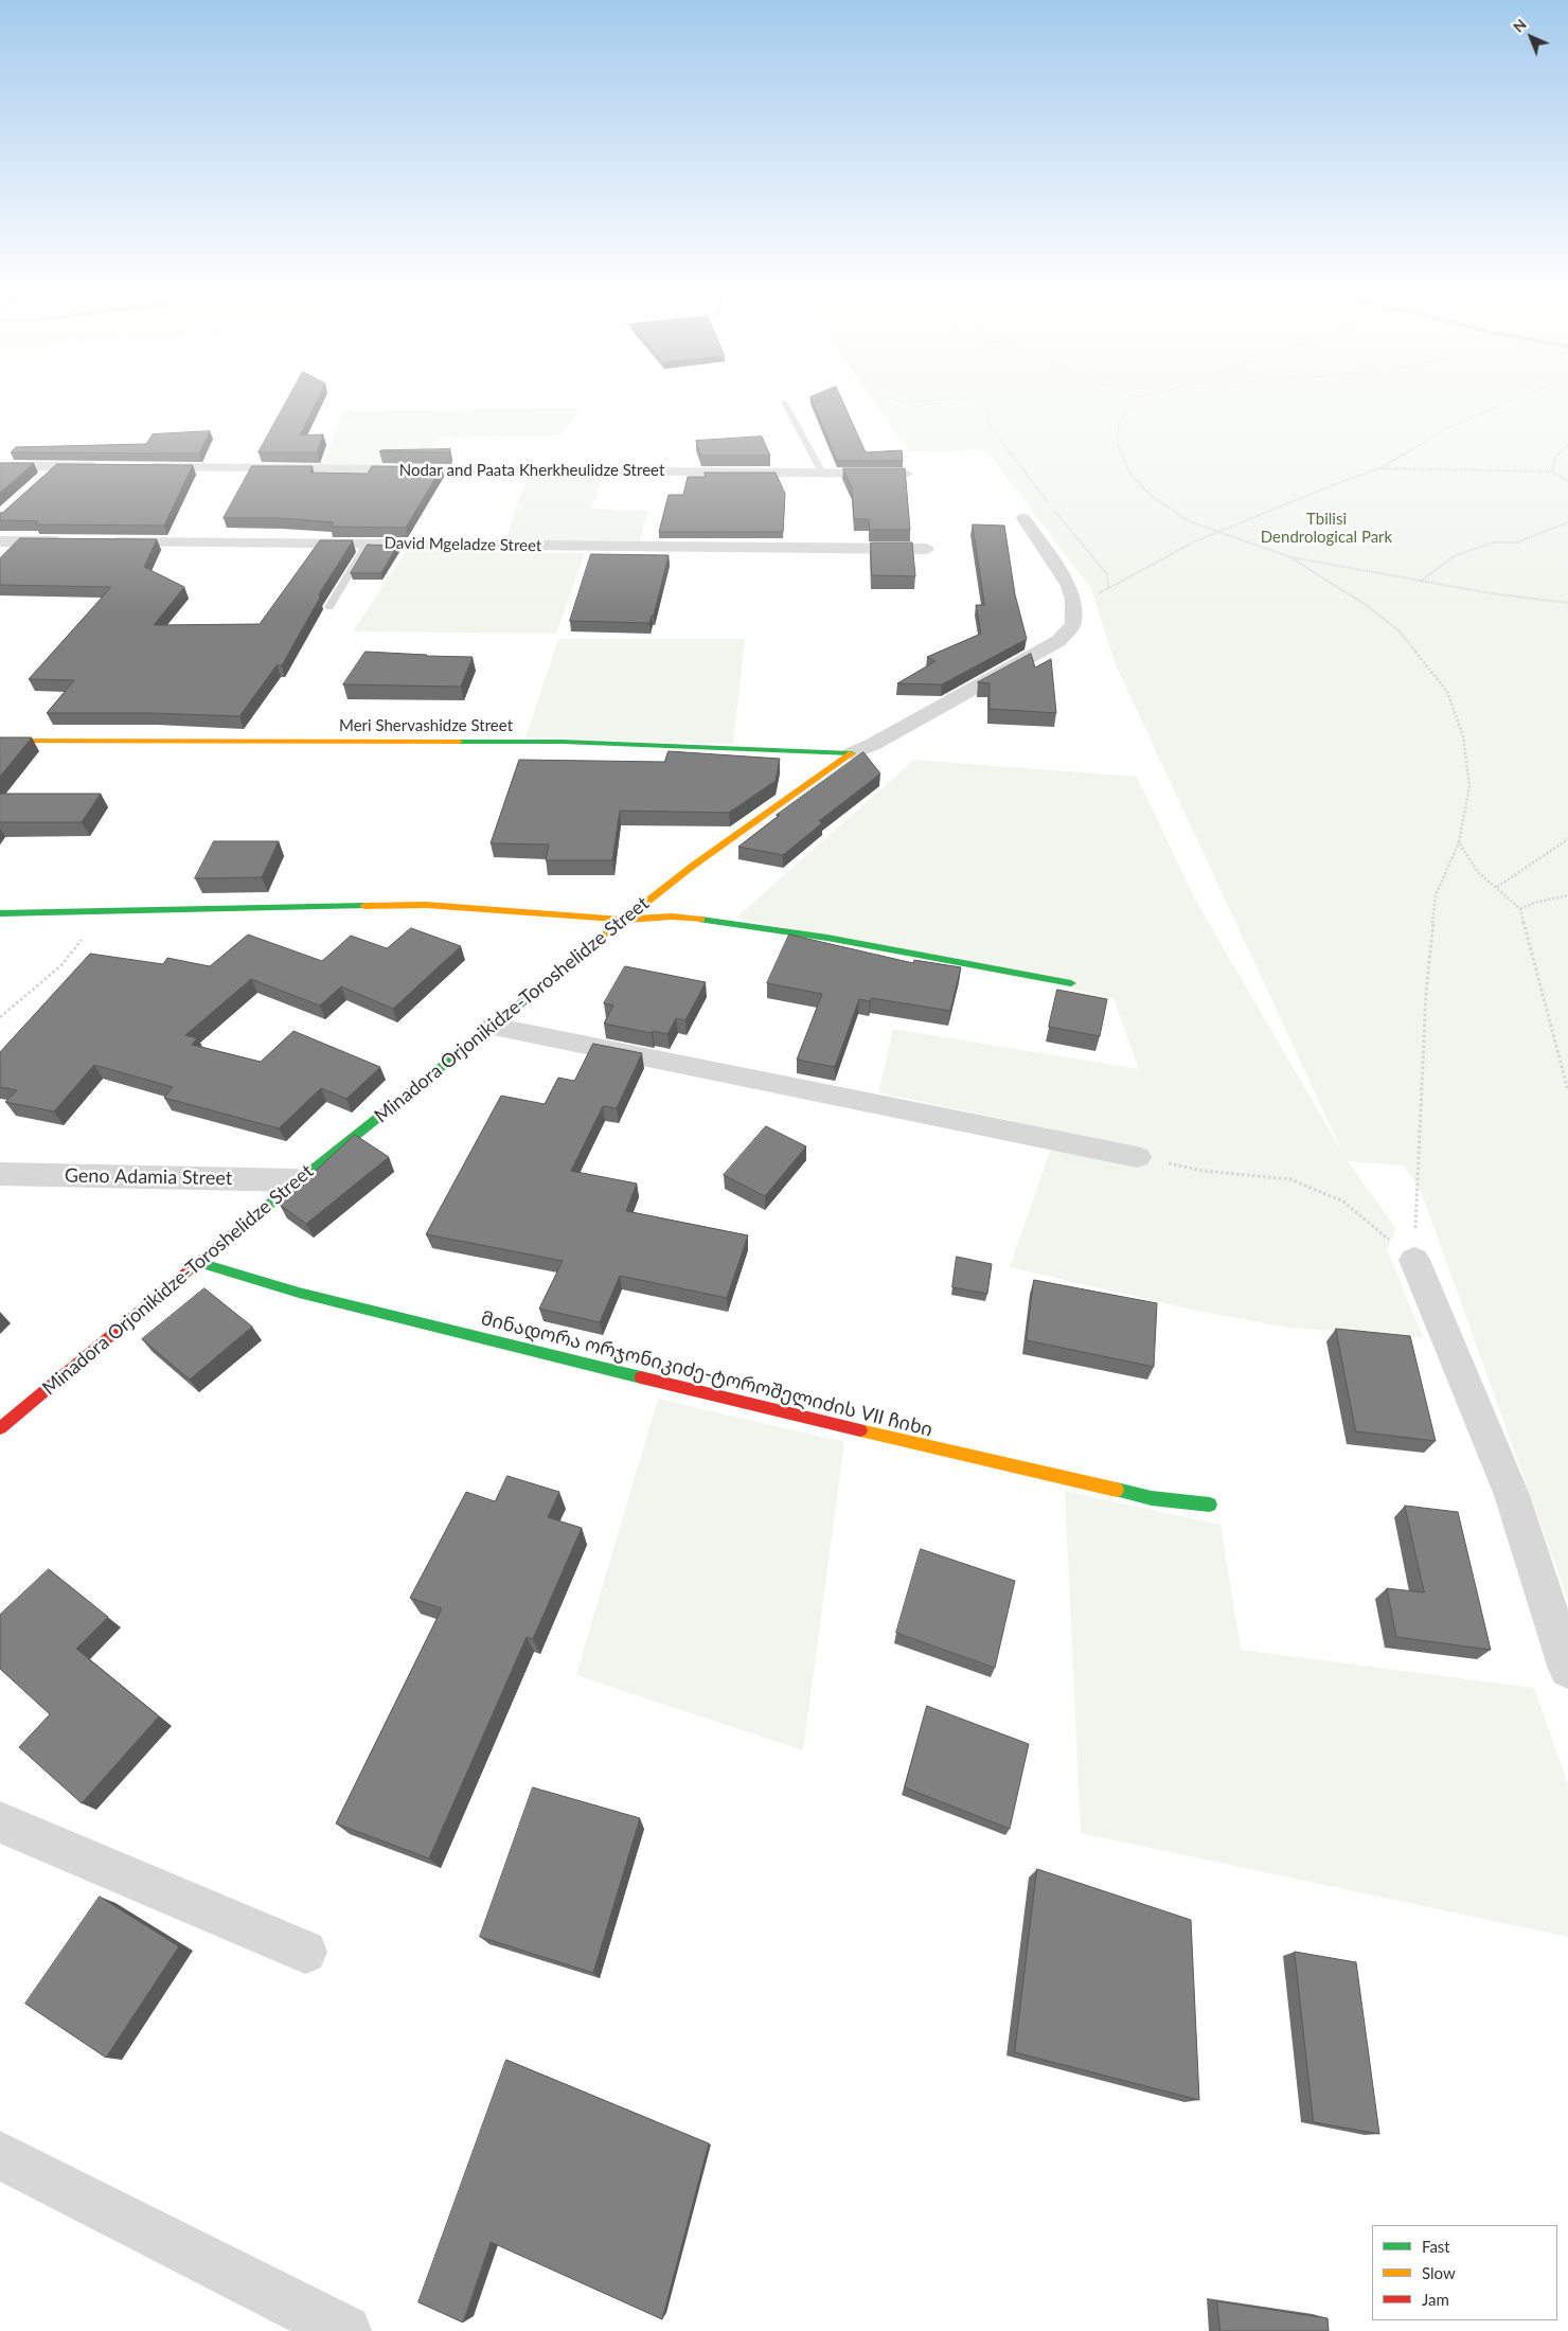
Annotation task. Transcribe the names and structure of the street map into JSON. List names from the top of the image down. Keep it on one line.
{"streets":{"street":["Nodar and Paata Kherkheulidze Street","David Mgeladze Street","Meri Shervashidze Street","Minadora Orjonikidze-Toroshelidze Street","Geno Adamia Street","მინადორა ორჯონიკიძე-ტოროშელიძის VII ჩიხი"]},"crossings":[["Meri Shervashidze Street","Minadora Orjonikidze-Toroshelidze Street"],["Minadora Orjonikidze-Toroshelidze Street","Geno Adamia Street"],["Minadora Orjonikidze-Toroshelidze Street","მინადორა ორჯონიკიძე-ტოროშელიძის VII ჩიხი"]],"parks":["Tbilisi Dendrological Park"],"legend":["Fast","Slow","Jam"],"north":"top left"}
